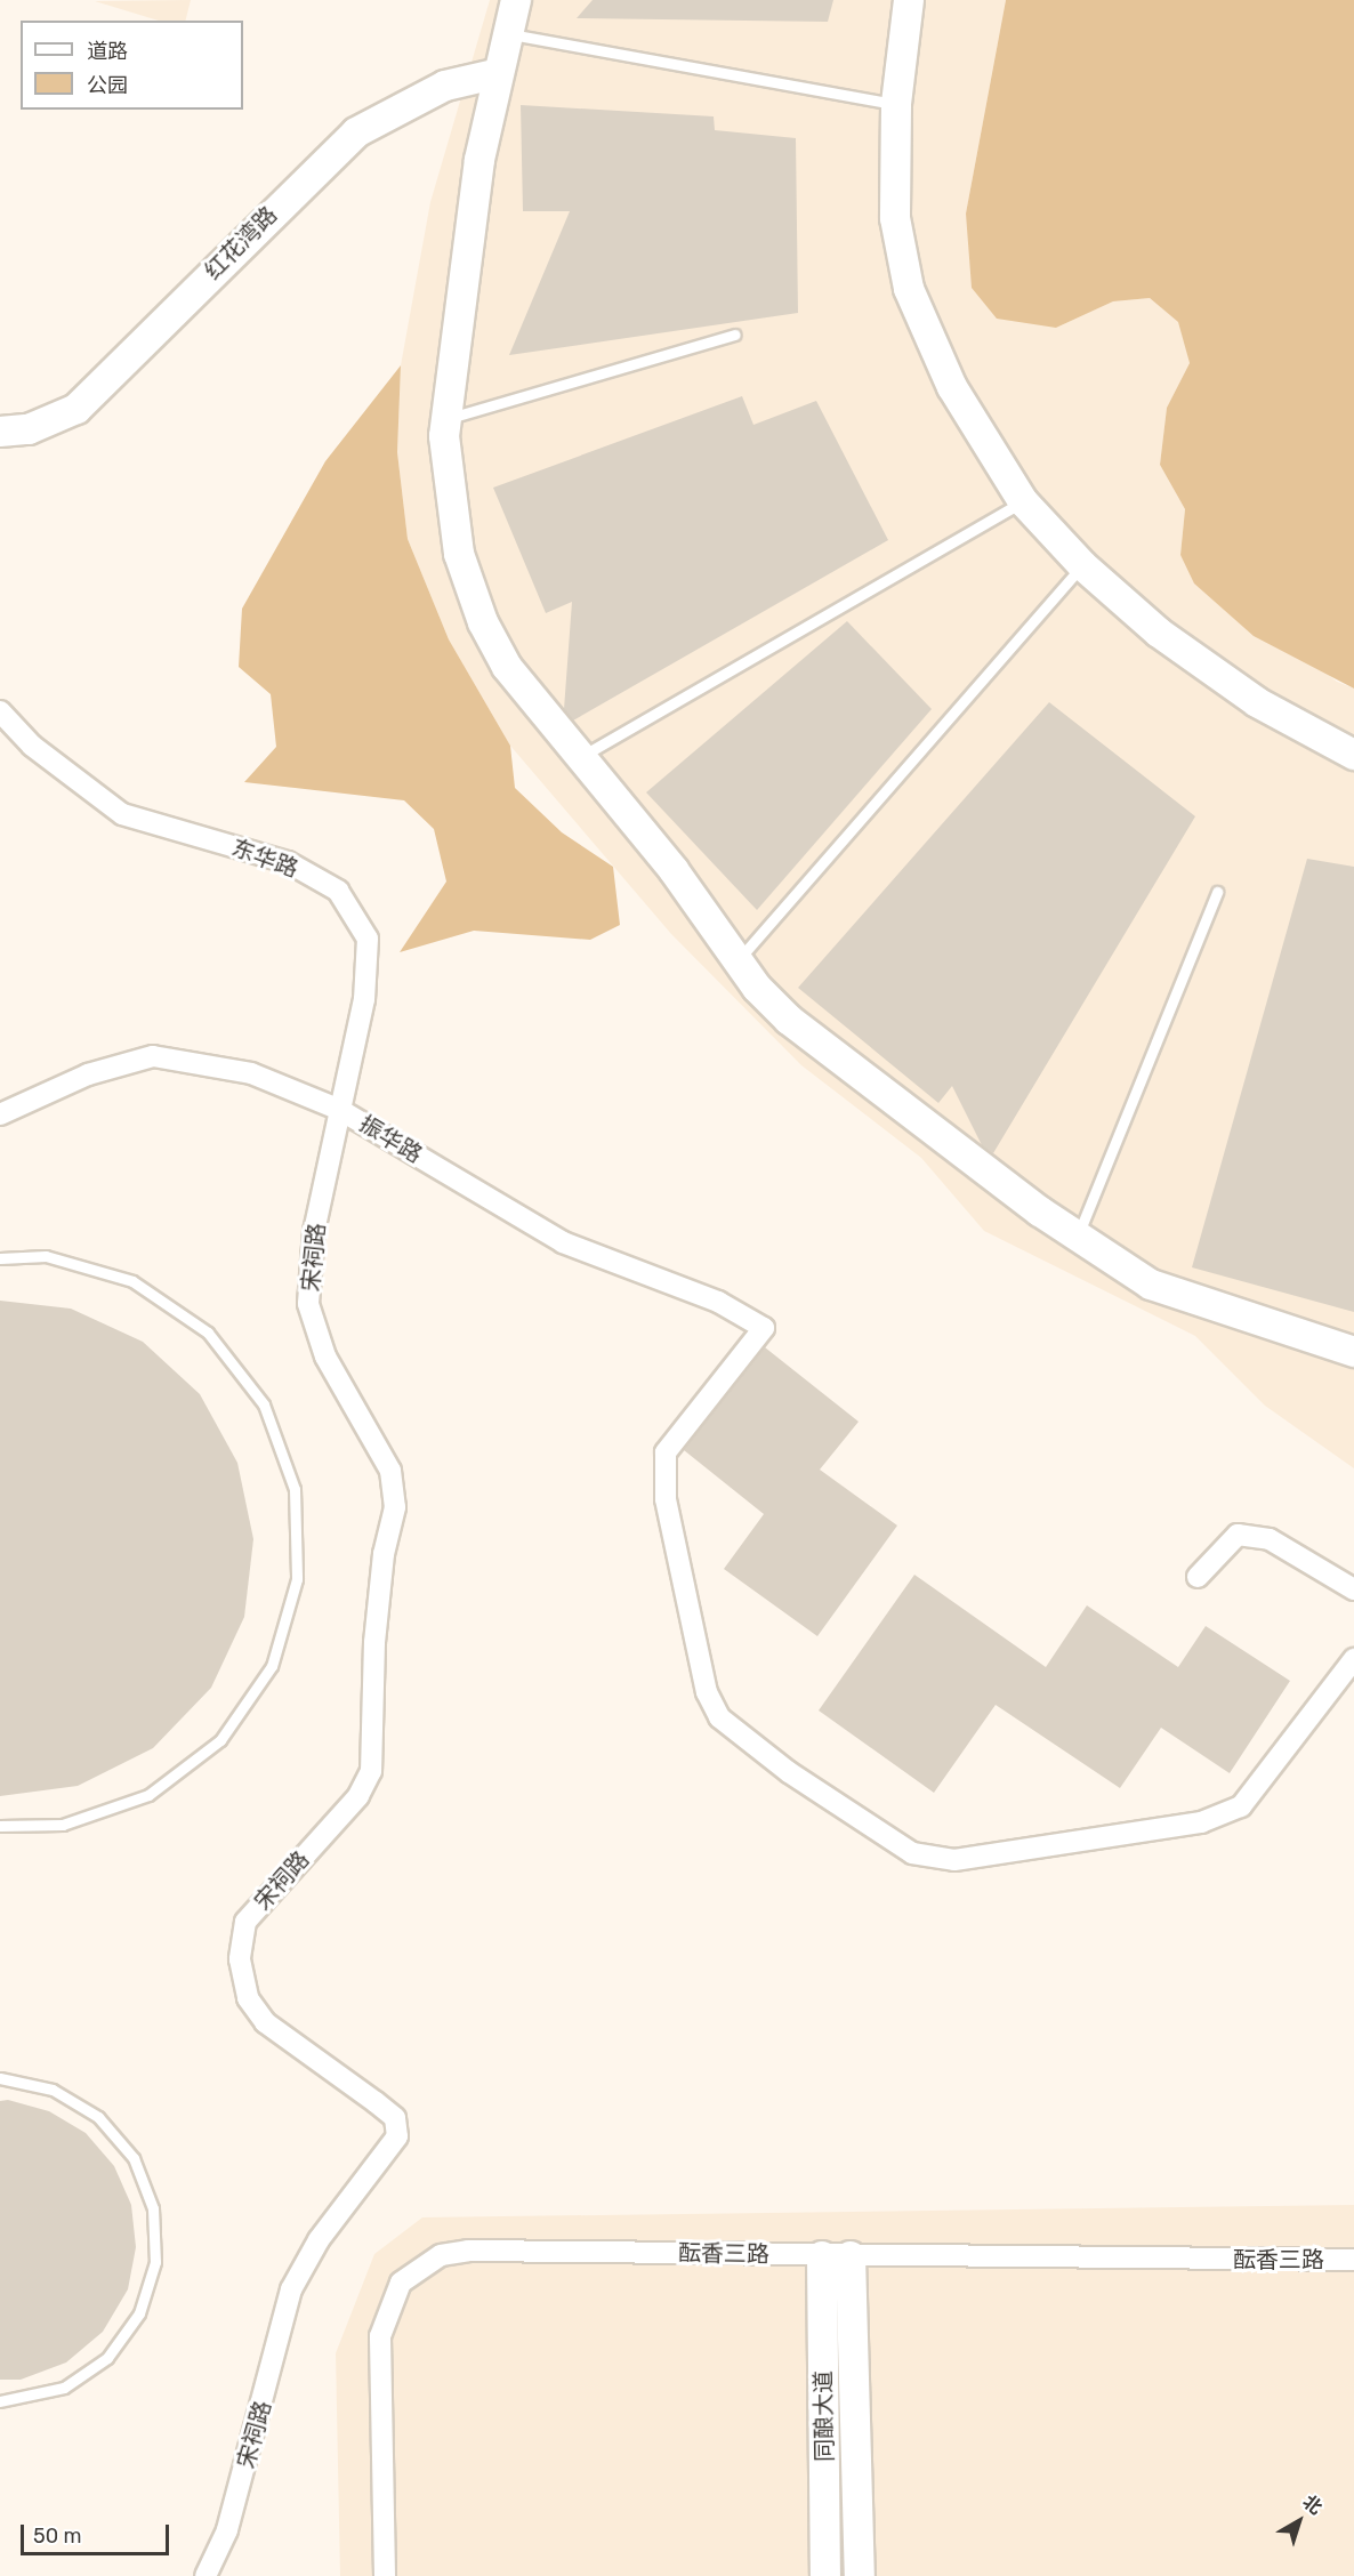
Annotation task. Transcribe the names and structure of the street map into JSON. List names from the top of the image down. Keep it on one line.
{"streets":{"street":["红花湾路","东华路","振华路","宋祠路","酝香三路","同酿大道"]},"crossings":[["东华路","振华路"],["东华路","宋祠路"],["振华路","宋祠路"],["酝香三路","同酿大道"]],"legend":["道路","公园"],"scale_bar":"50 m","north":"top right"}
